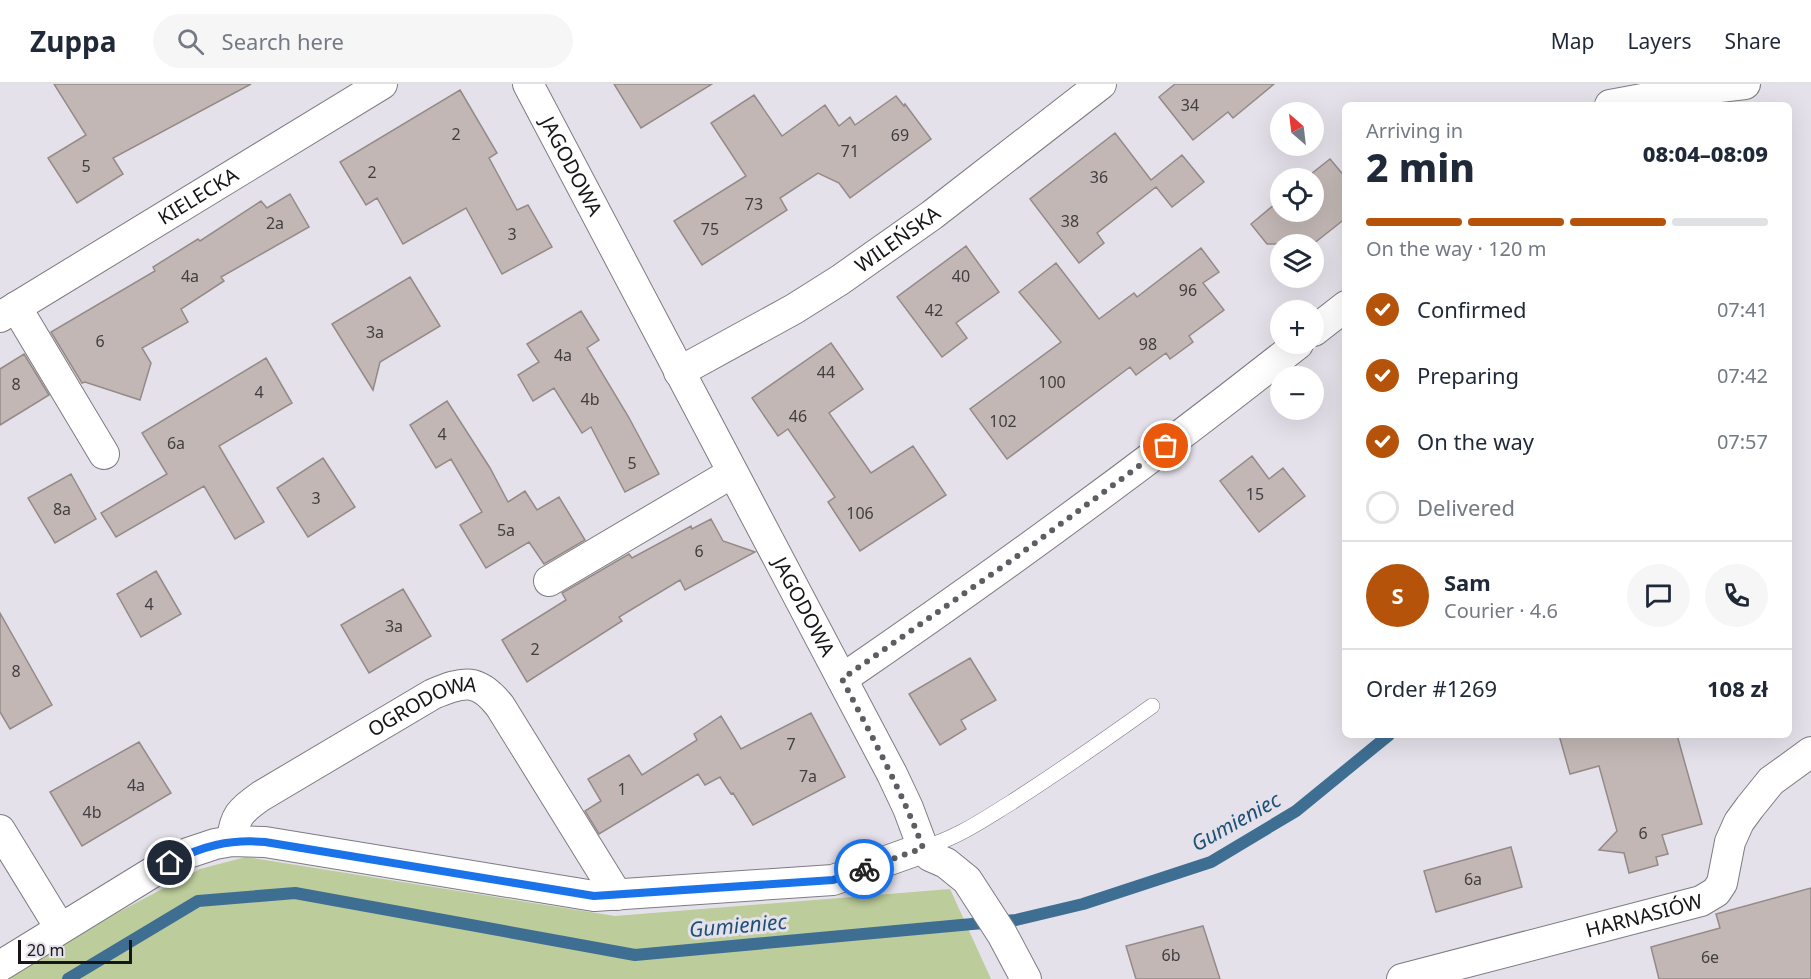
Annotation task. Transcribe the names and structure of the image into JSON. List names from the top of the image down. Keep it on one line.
{"streets":{"street":["JAGODOWA","KIELECKA","WILEŃSKA","OGRODOWA","HARNASIÓW"]},"crossings":[["JAGODOWA","WILEŃSKA"]],"water":["Gumieniec"],"house_numbers":["34","2","69","71","5","2","36","73","38","2a","75","3","4a","40","96","42","3a","6","98","4a","44","100","8","4","4b","46","102","4","6a","5","15","3","8a","106","5a","6","4","3a","2","8","7","7a","4a","1","4b","6","6a","6b","6e"],"scale_bar":"20 m","north":"top left","page":{"header":"Zuppa","search":"Search here","nav":["Map","Layers","Share"],"map_buttons":["+","−"],"heading":["2 min","Arriving in","08:04–08:09"],"panel":["Sam","Courier · 4.6","Order #1269","108 zł"],"bar":"On the way · 120 m","list":[["Confirmed","07:41"],["Preparing","07:42"],["On the way","07:57"],"Delivered"],"round":"S","scale":"20 m"}}
